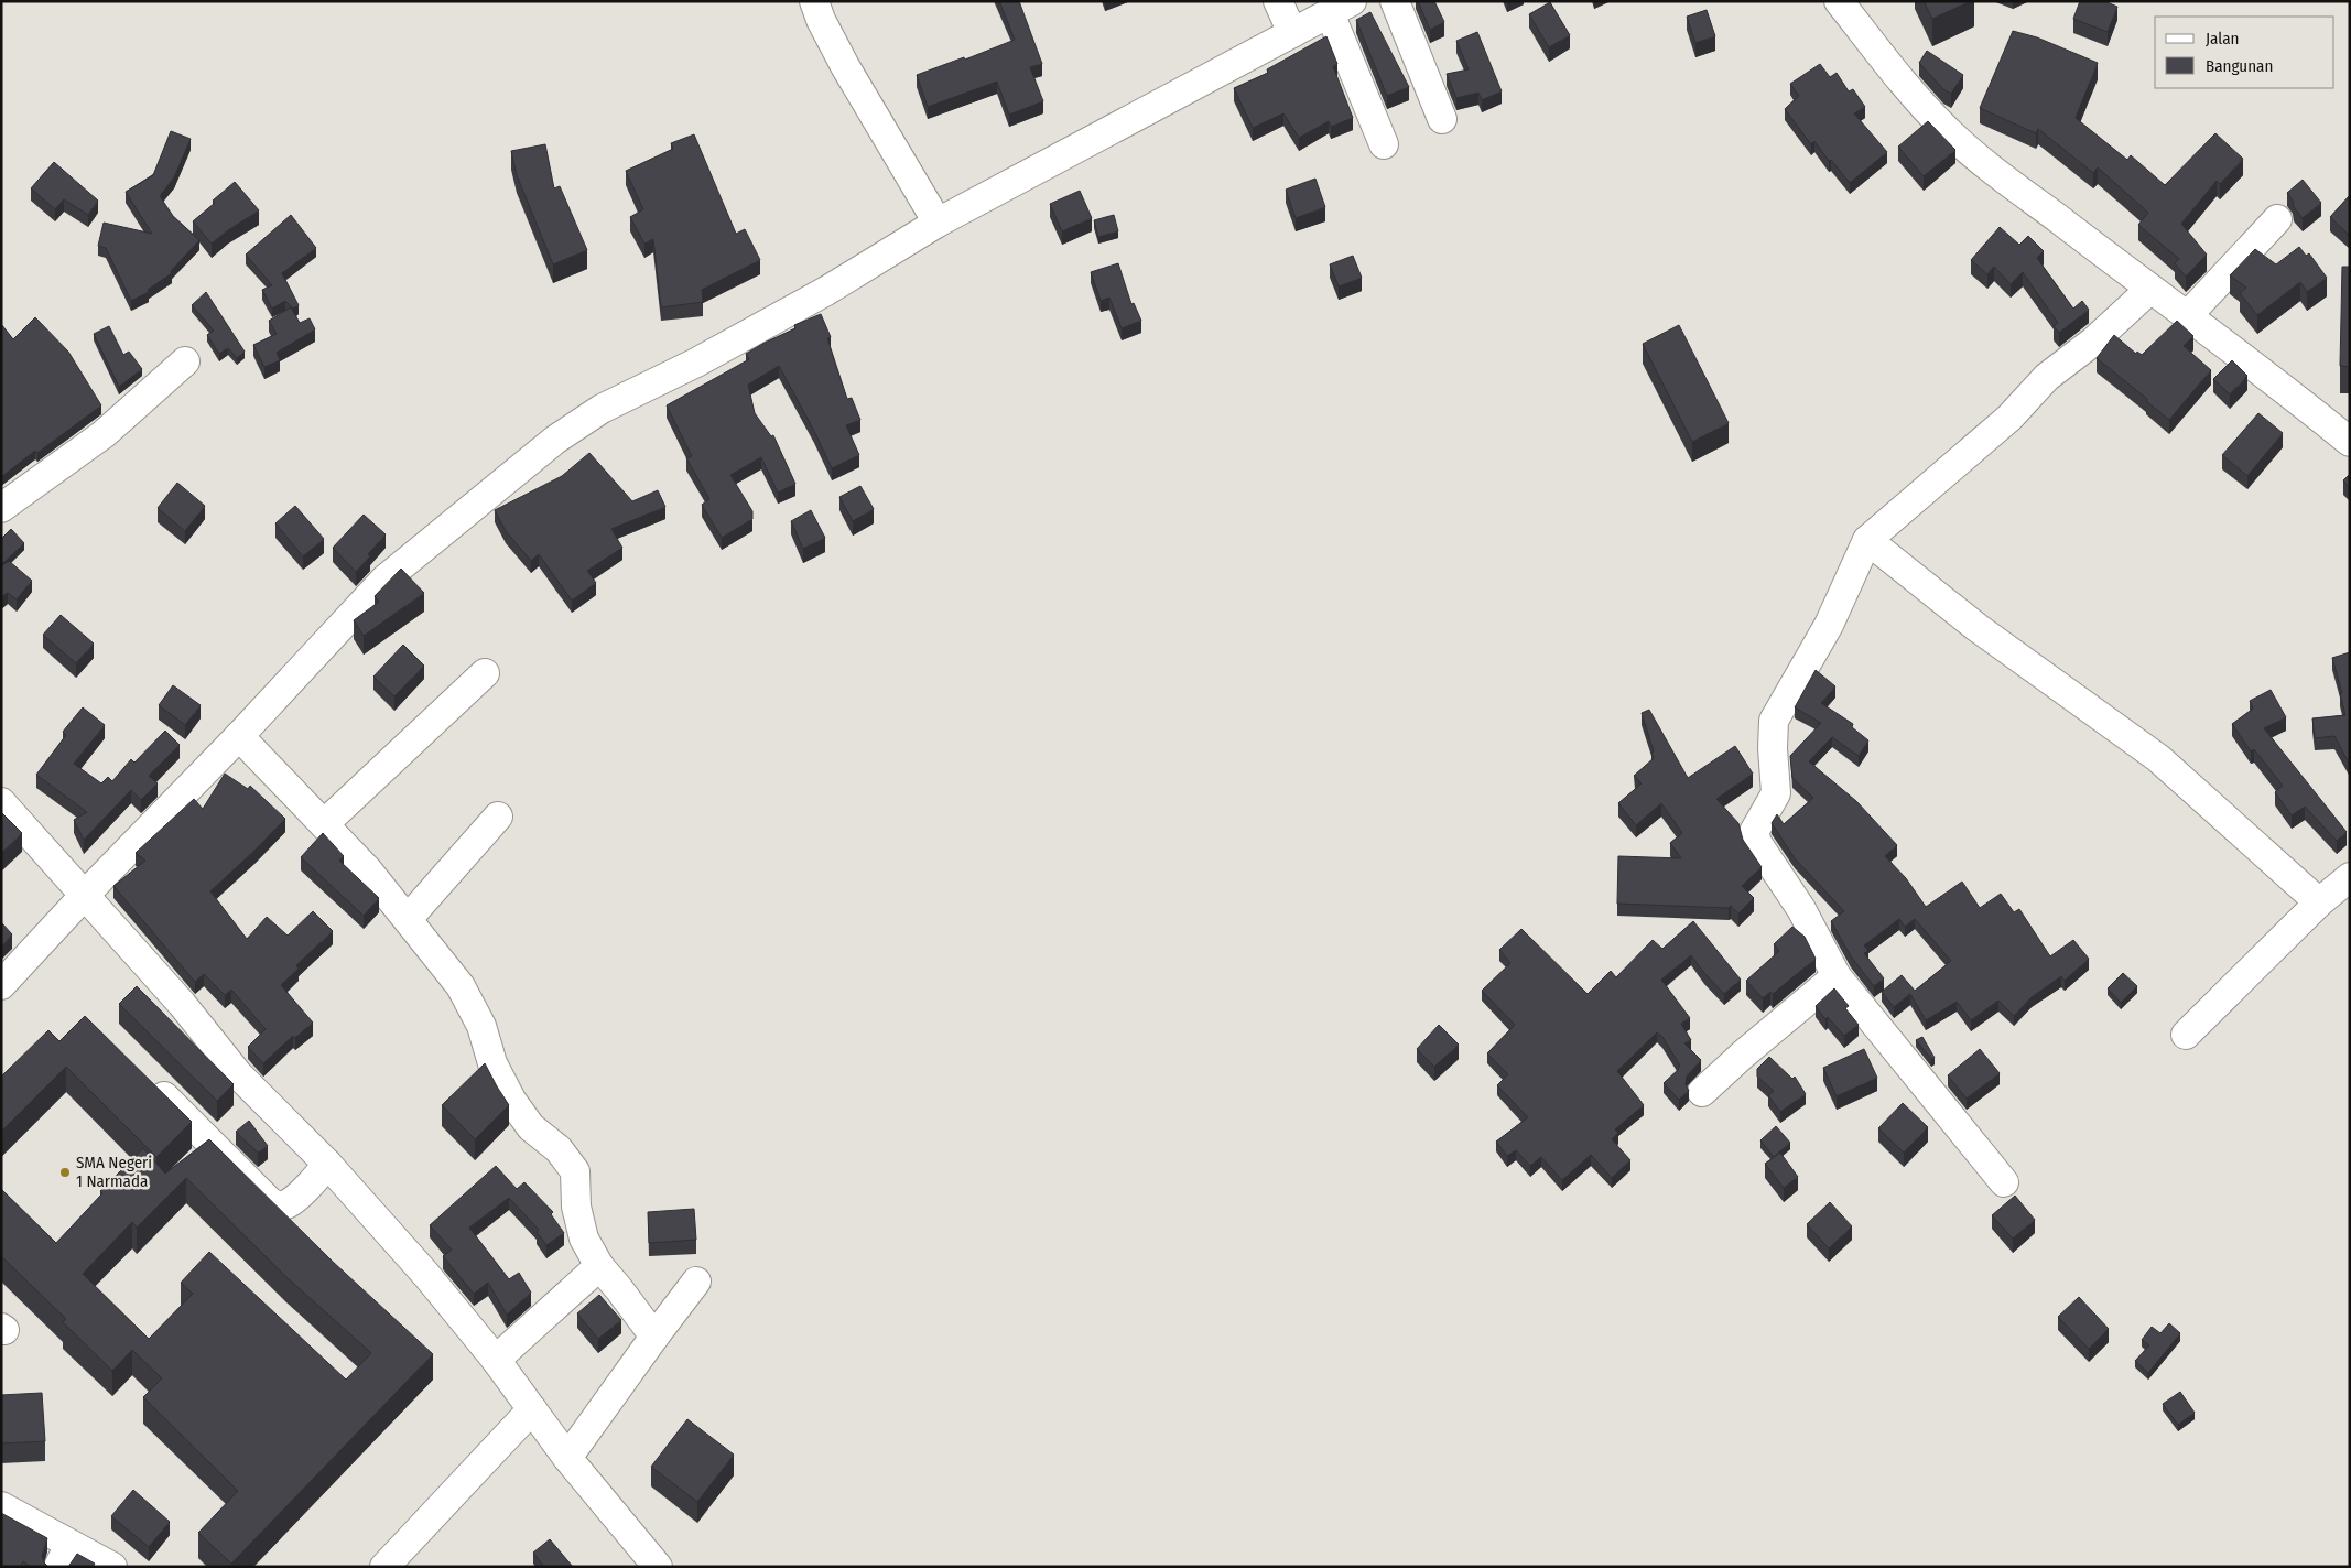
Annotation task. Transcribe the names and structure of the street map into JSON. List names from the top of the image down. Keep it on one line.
{"places":["SMA Negeri 1 Narmada"],"legend":["Jalan","Bangunan"]}
